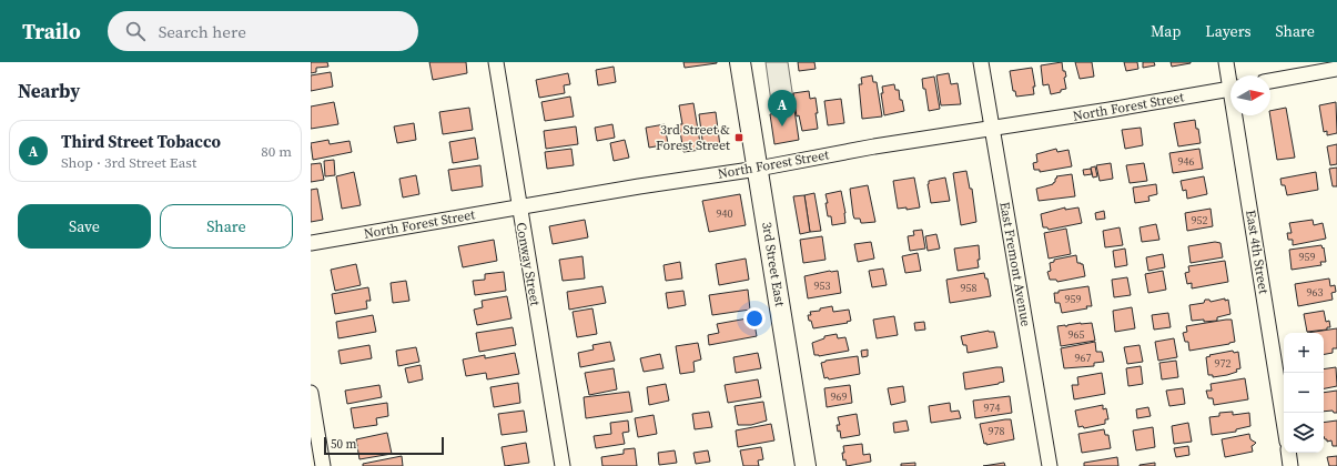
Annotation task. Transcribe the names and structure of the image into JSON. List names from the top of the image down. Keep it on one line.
{"streets":{"street":["North Forest Street","East 4th Street","Conway Street","3rd Street East","East Fremont Avenue"]},"crossings":[["North Forest Street","Conway Street"],["North Forest Street","3rd Street East"],["North Forest Street","East Fremont Avenue"]],"places":{"transit":["3rd Street & Forest Street"]},"house_numbers":["946","940","952","959","953","958","963","959","965","967","972","969","974","978"],"scale_bar":"50 m","north":"right","page":{"header":"Trailo","search":"Search here","nav":["Map","Layers","Share"],"heading":"Nearby","pins":"A","list":[{"mark":"A","name":"Third Street Tobacco","note":"Shop · 3rd Street East","value":"80 m"}],"buttons":["Save","Share"],"map_buttons":["+","−"],"scale":"50 m"}}
